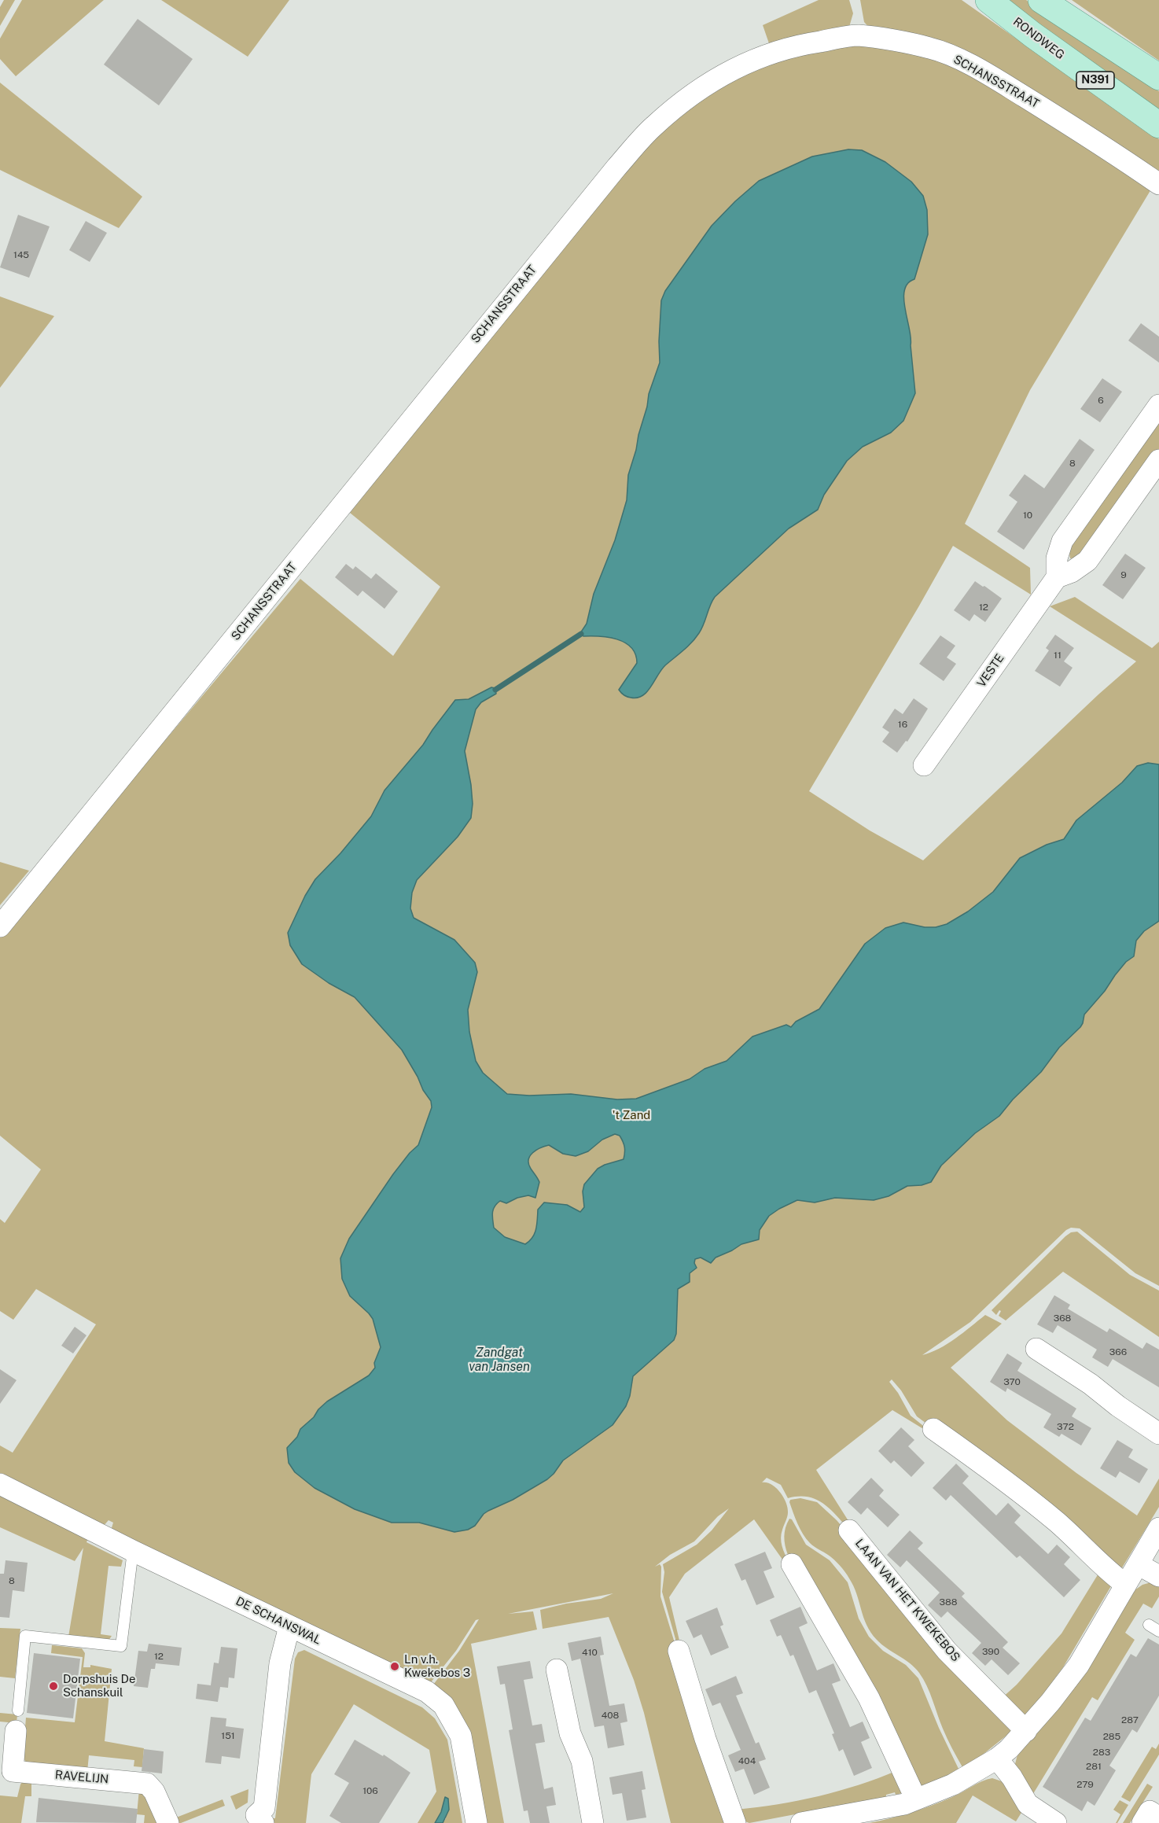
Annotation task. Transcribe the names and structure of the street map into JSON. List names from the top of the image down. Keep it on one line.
{"streets":{"main road":["RONDWEG","N391"],"street":["SCHANSSTRAAT","VESTE","LAAN VAN HET KWEKEBOS","DE SCHANSWAL","RAVELIJN"]},"crossings":[["RONDWEG","N391"]],"water":["Zandgat van Jansen"],"parks":["'t Zand"],"places":["Ln v.h. Kwekebos 3","Dorpshuis De Schanskuil"],"house_numbers":["145","6","8","10","9","12","11","16","368","366","370","372","8","388","390","410","12","408","287","151","285","283","404","281","279","106"]}
